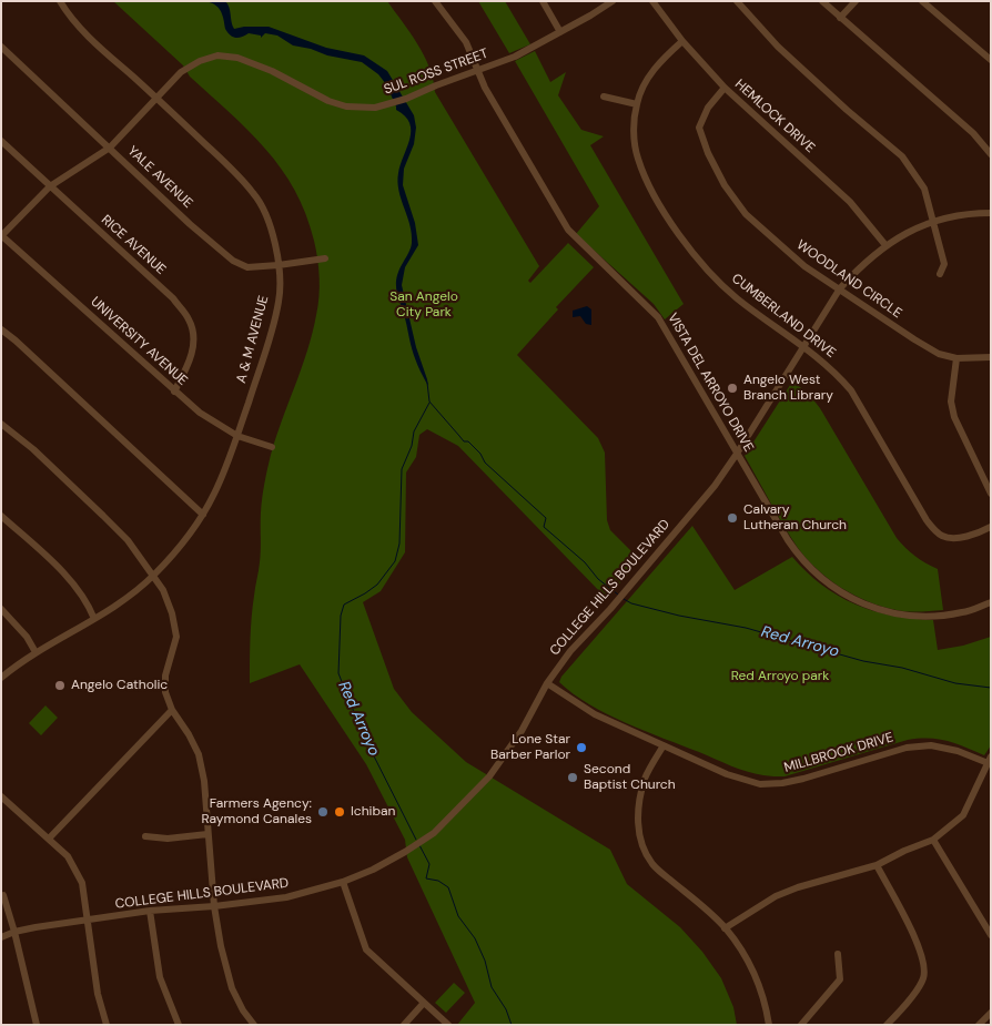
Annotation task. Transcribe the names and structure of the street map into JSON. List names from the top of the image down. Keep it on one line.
{"streets":{"street":["SUL ROSS STREET","HEMLOCK DRIVE","YALE AVENUE","RICE AVENUE","WOODLAND CIRCLE","CUMBERLAND DRIVE","A & M AVENUE","UNIVERSITY AVENUE","VISTA DEL ARROYO DRIVE","COLLEGE HILLS BOULEVARD","MILLBROOK DRIVE"]},"crossings":[["SUL ROSS STREET","YALE AVENUE"],["SUL ROSS STREET","RICE AVENUE"],["SUL ROSS STREET","A & M AVENUE"],["SUL ROSS STREET","UNIVERSITY AVENUE"],["SUL ROSS STREET","VISTA DEL ARROYO DRIVE"],["HEMLOCK DRIVE","WOODLAND CIRCLE"],["HEMLOCK DRIVE","CUMBERLAND DRIVE"],["HEMLOCK DRIVE","COLLEGE HILLS BOULEVARD"],["YALE AVENUE","A & M AVENUE"],["RICE AVENUE","UNIVERSITY AVENUE"],["WOODLAND CIRCLE","COLLEGE HILLS BOULEVARD"],["CUMBERLAND DRIVE","COLLEGE HILLS BOULEVARD"],["A & M AVENUE","UNIVERSITY AVENUE"],["VISTA DEL ARROYO DRIVE","COLLEGE HILLS BOULEVARD"],["COLLEGE HILLS BOULEVARD","MILLBROOK DRIVE"]],"water":["Red Arroyo"],"parks":["San Angelo City Park","Red Arroyo park"],"places":["Angelo West Branch Library","Calvary Lutheran Church","Angelo Catholic","Lone Star Barber Parlor","Second Baptist Church","Farmers Agency: Raymond Canales","Ichiban"]}
